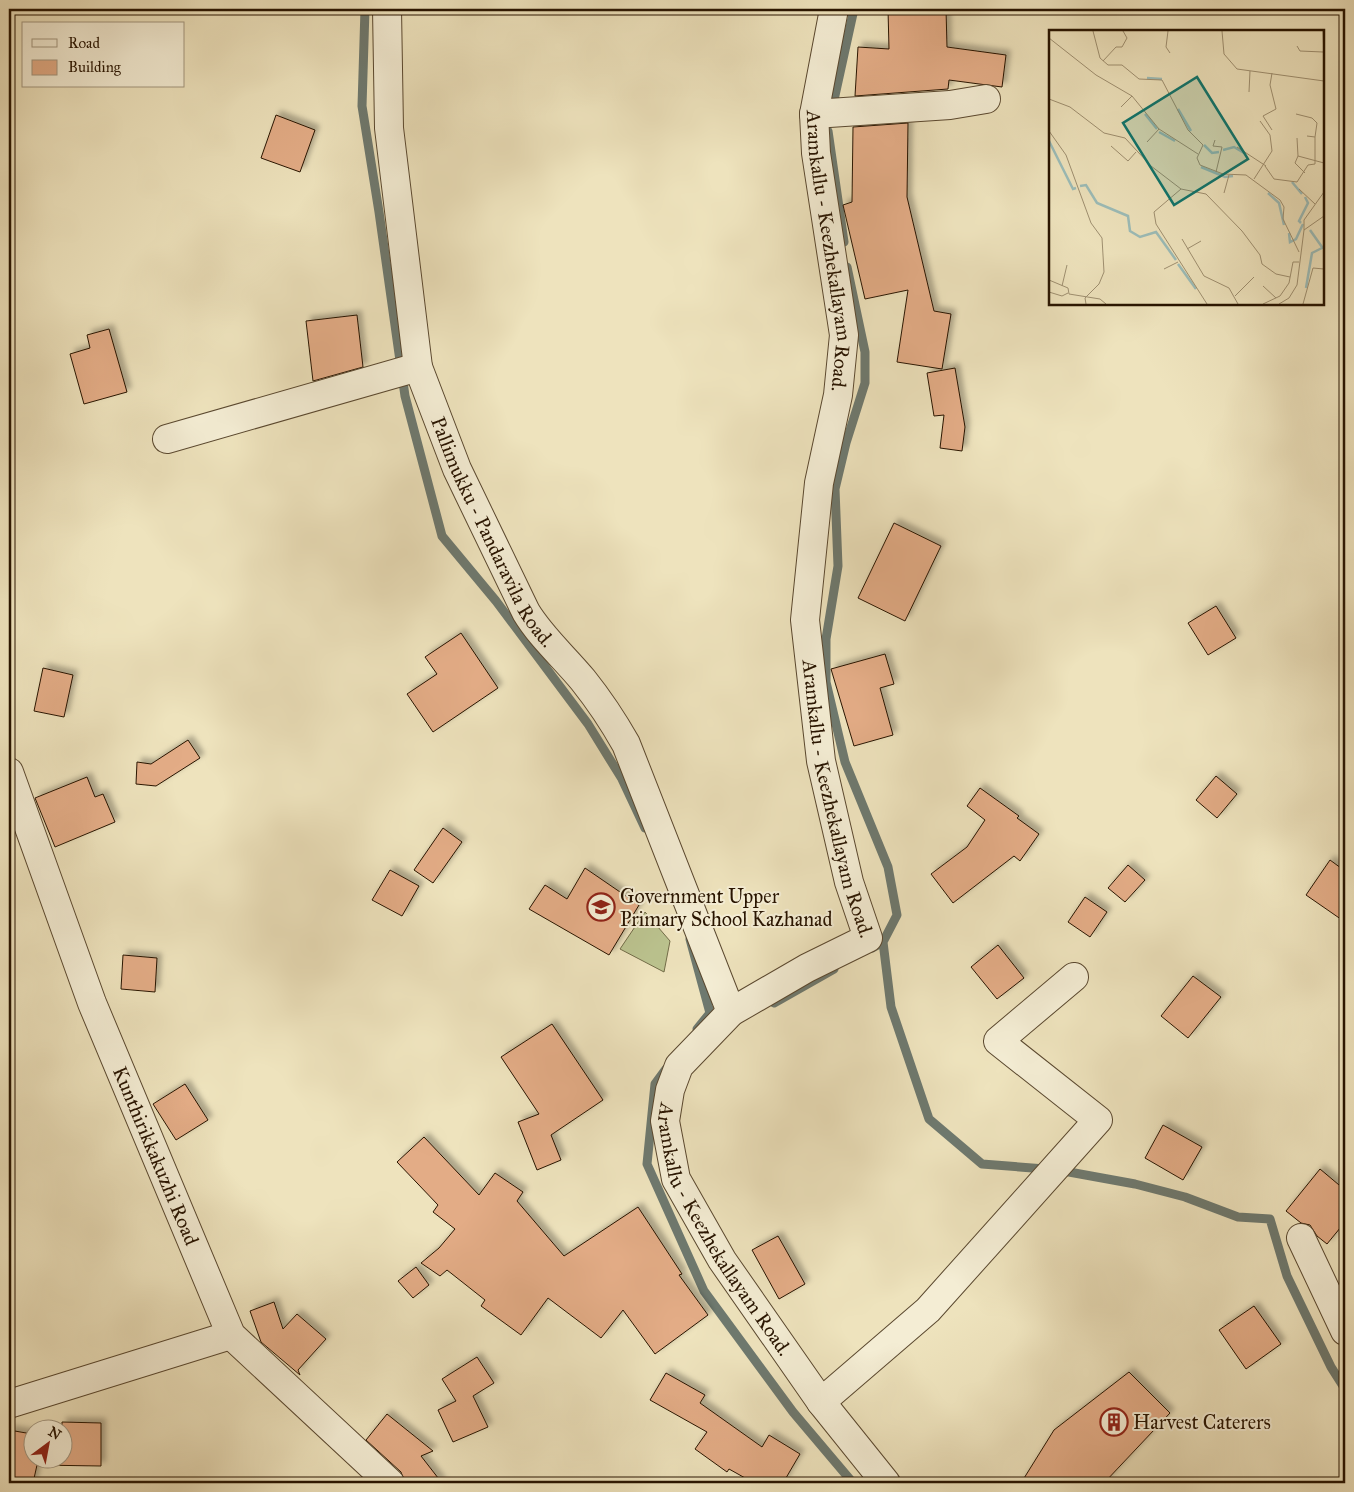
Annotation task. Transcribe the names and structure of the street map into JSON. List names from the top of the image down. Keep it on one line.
{"streets":{"street":["Aramkallu - Keezhekallayam Road.","Pallimukku - Pandaravila Road.","Kunthirikkakuzhi Road"]},"crossings":[["Aramkallu - Keezhekallayam Road.","Pallimukku - Pandaravila Road."]],"places":{"school or university":["Government Upper Primary School Kazhanad"],"building":["Harvest Caterers"]},"legend":["Road","Building"],"north":"top right"}
